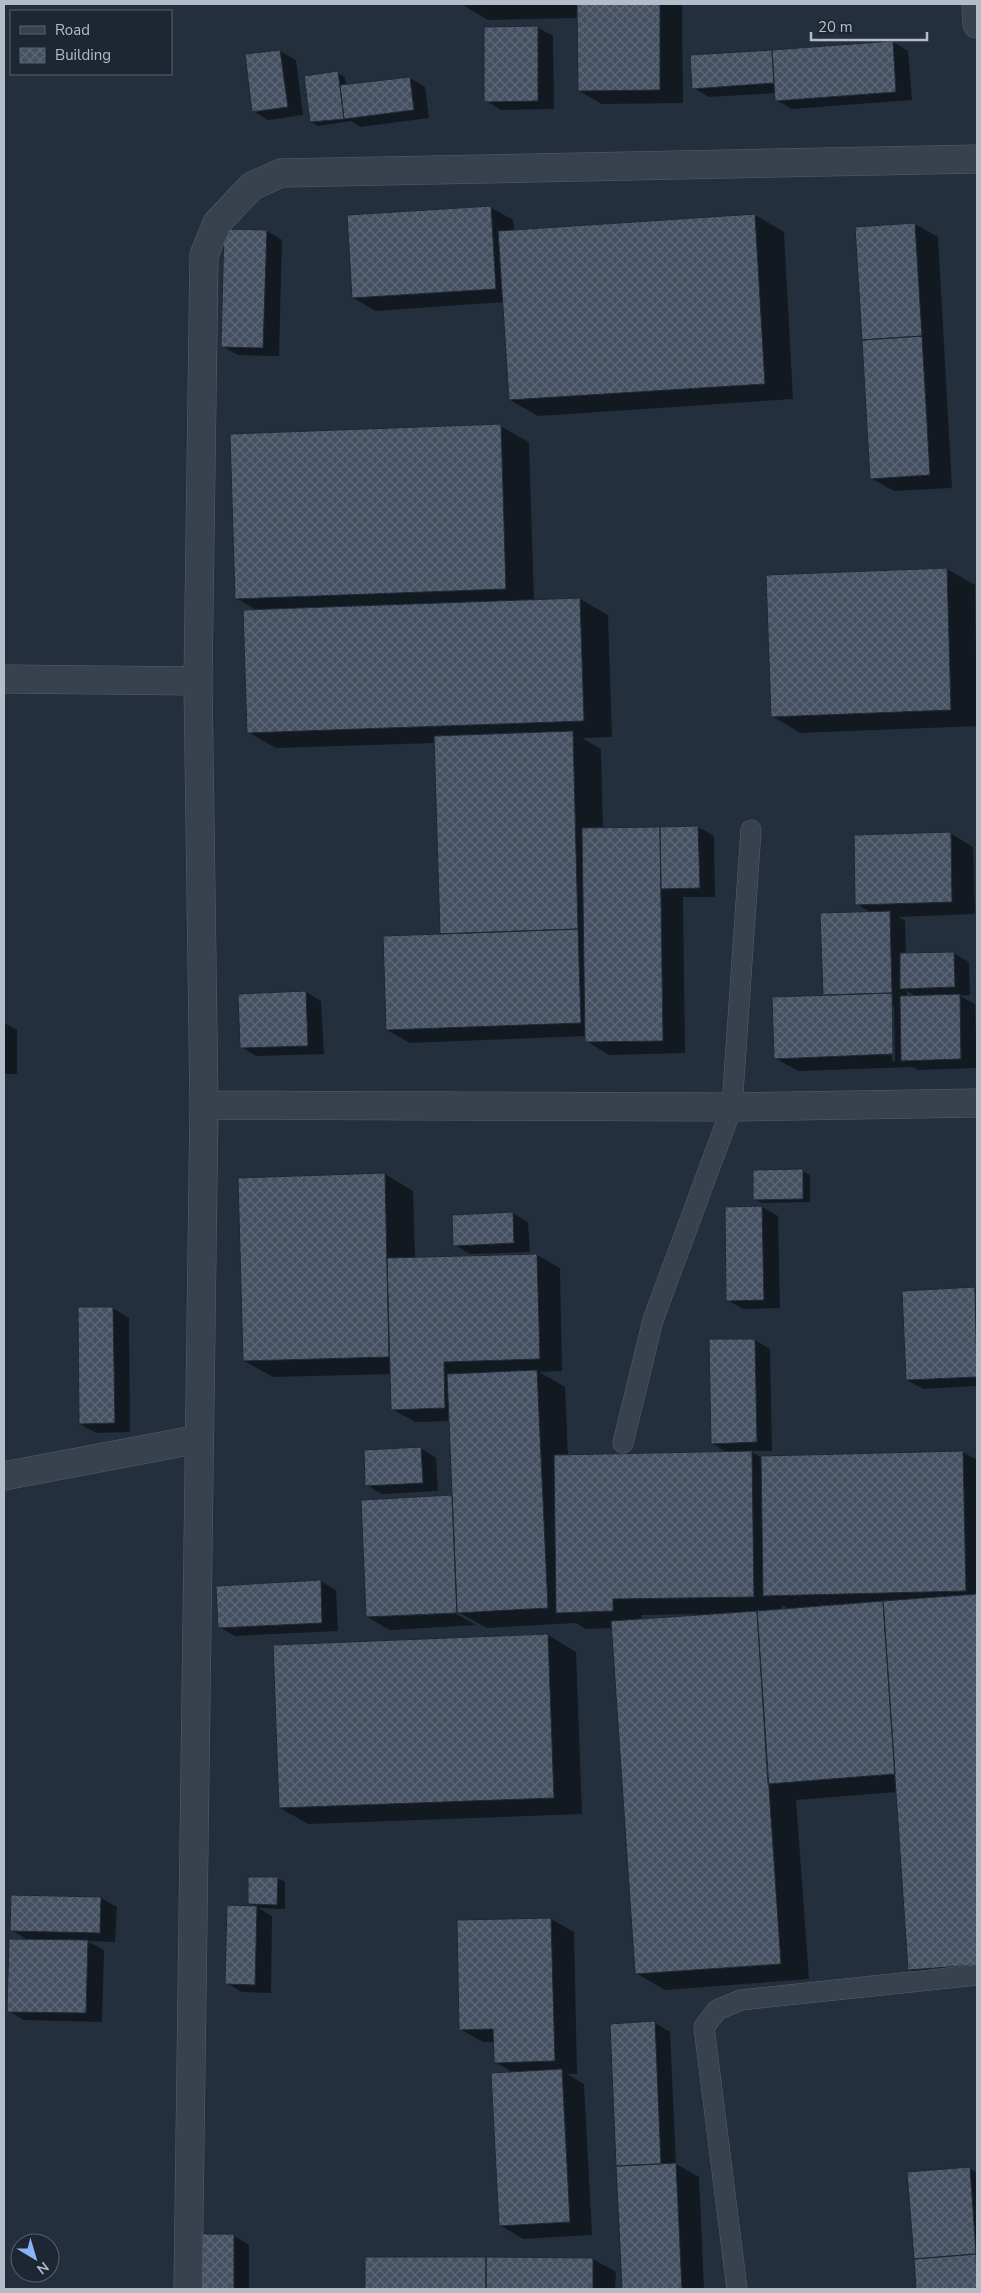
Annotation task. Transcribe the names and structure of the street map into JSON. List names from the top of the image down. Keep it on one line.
{"legend":["Road","Building"],"scale_bar":"20 m","north":"bottom right"}
